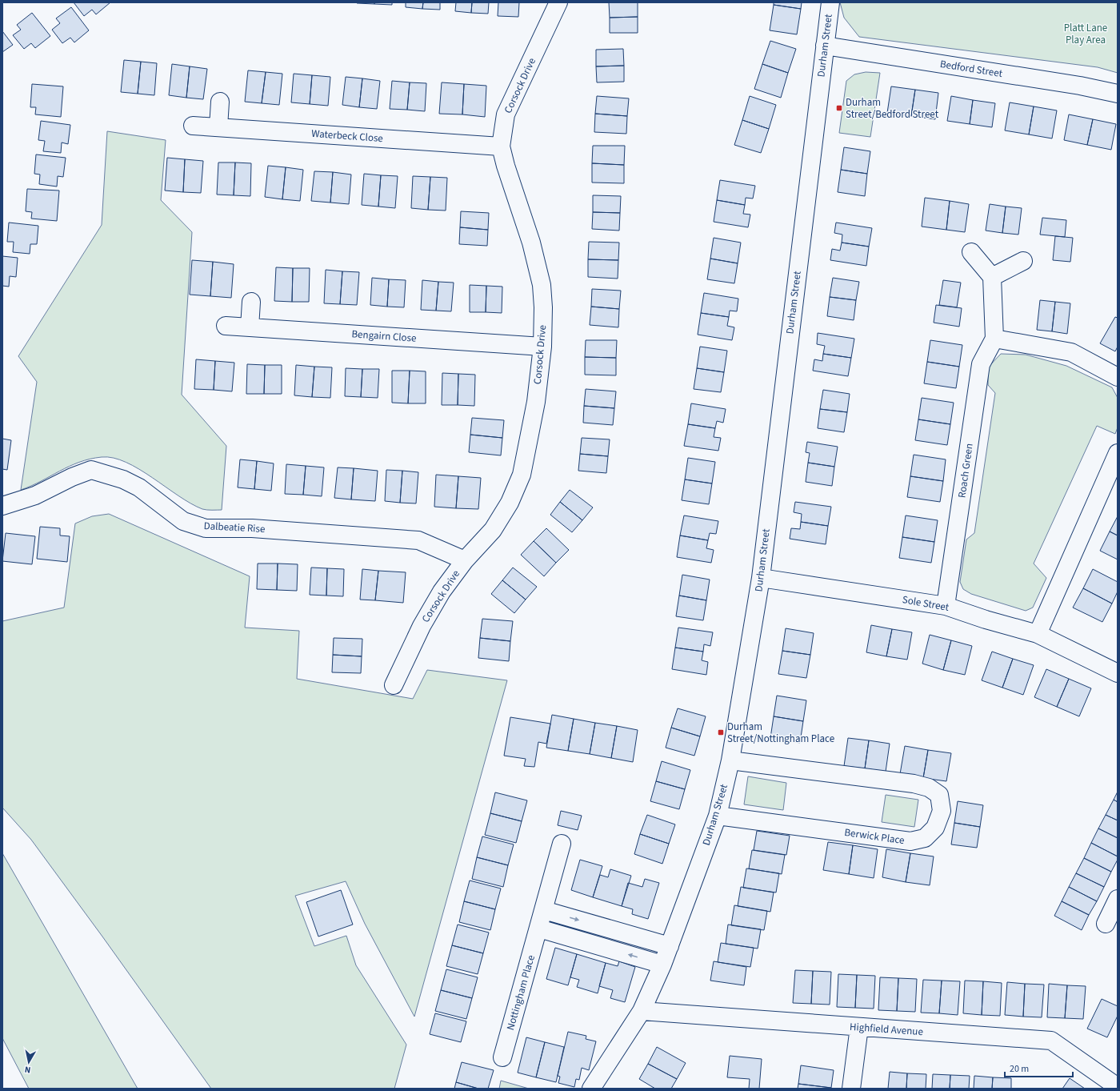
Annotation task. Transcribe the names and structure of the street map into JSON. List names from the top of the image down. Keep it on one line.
{"streets":{"street":["Durham Street","Bedford Street","Corsock Drive","Waterbeck Close","Bengairn Close","Roach Green","Dalbeatie Rise","Sole Street","Berwick Place","Nottingham Place","Highfield Avenue"]},"crossings":[["Durham Street","Bedford Street"],["Durham Street","Sole Street"],["Durham Street","Berwick Place"],["Durham Street","Highfield Avenue"],["Corsock Drive","Waterbeck Close"],["Corsock Drive","Bengairn Close"],["Corsock Drive","Dalbeatie Rise"],["Roach Green","Sole Street"]],"parks":["Platt Lane Play Area"],"places":{"transit":["Durham Street/Bedford Street","Durham Street/Nottingham Place"]},"scale_bar":"20 m","north":"bottom"}
